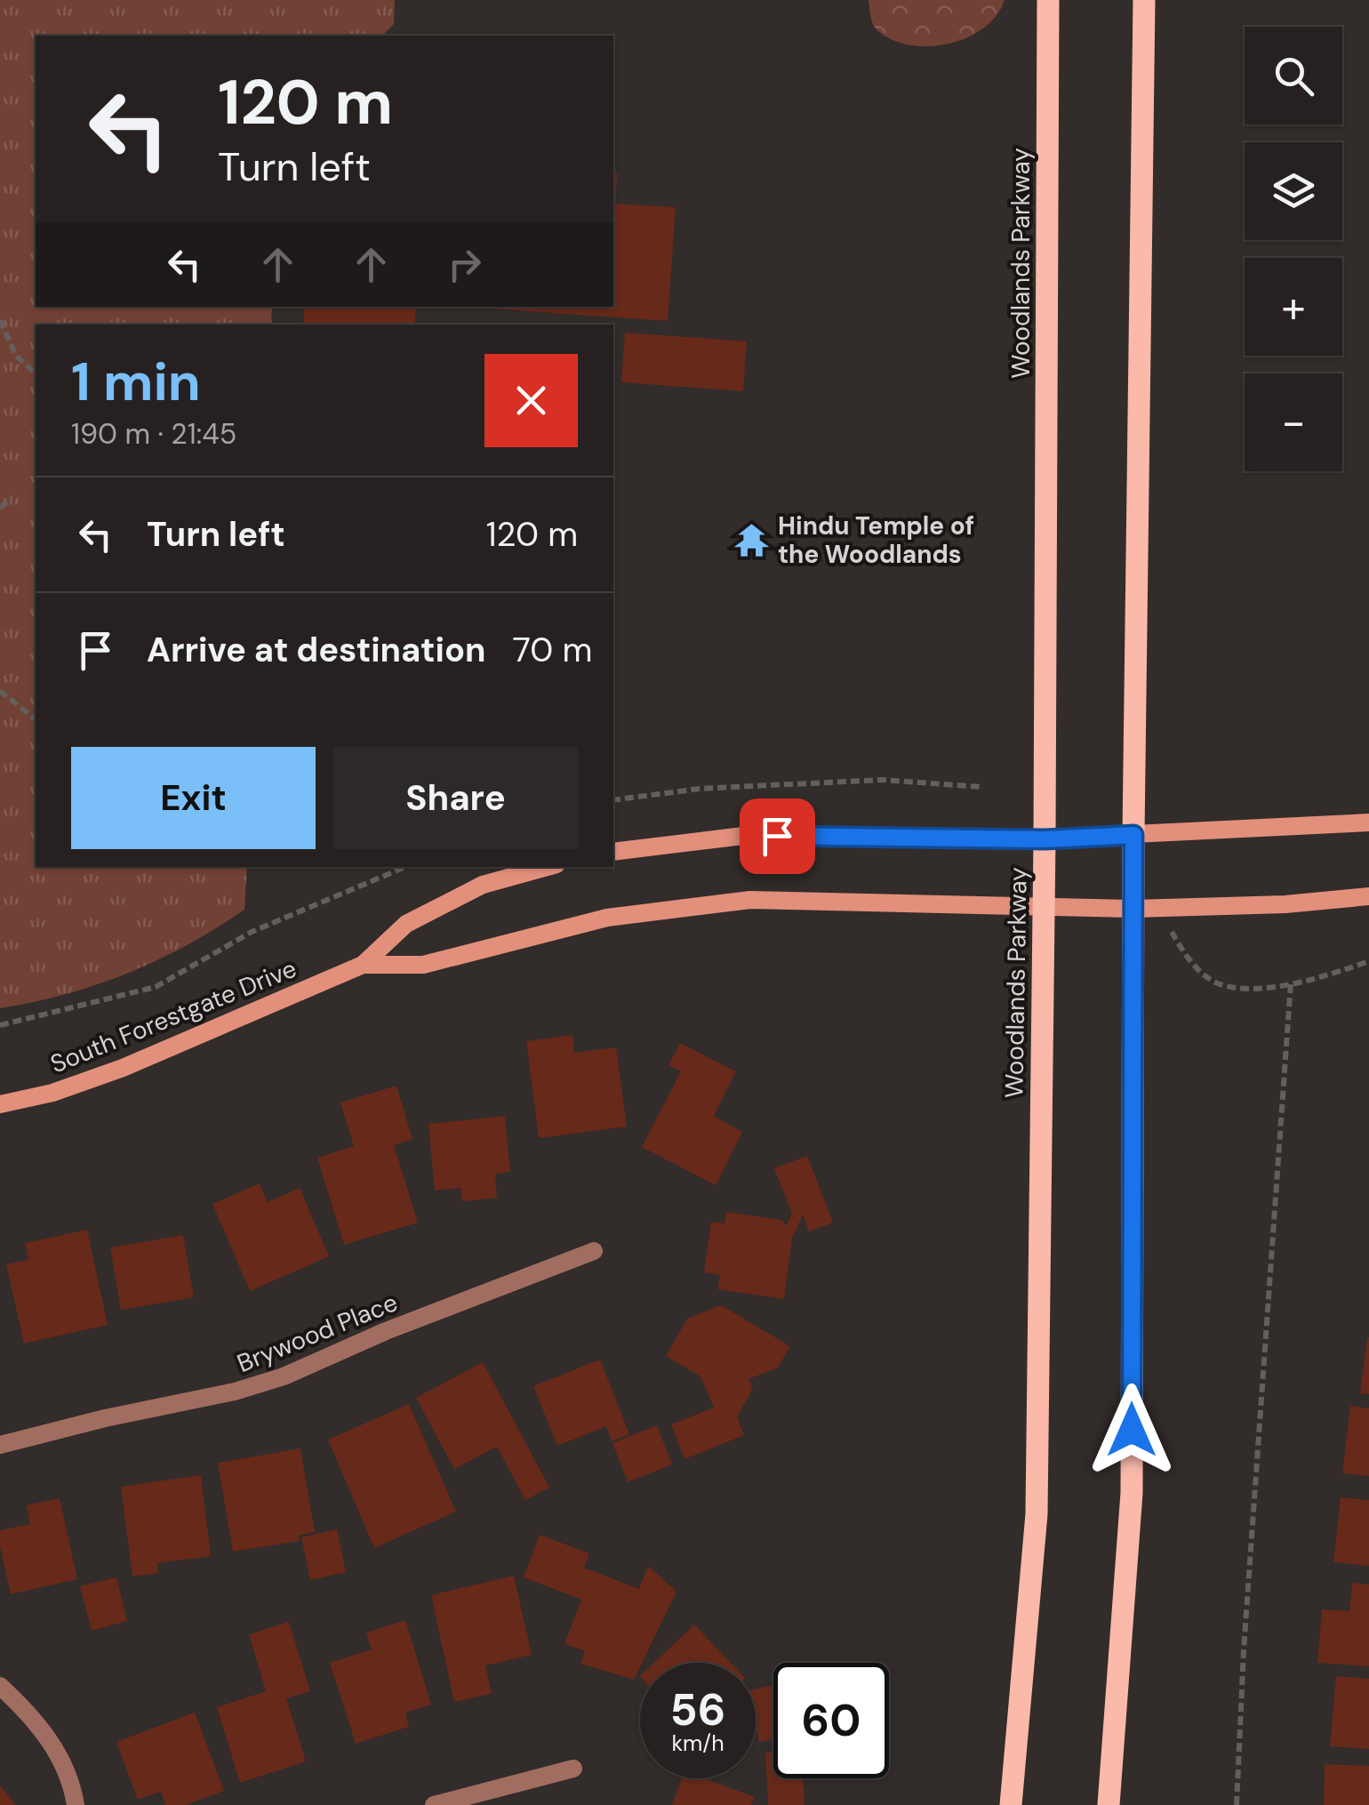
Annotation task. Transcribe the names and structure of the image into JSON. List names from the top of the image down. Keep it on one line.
{"streets":{"main road":["Woodlands Parkway"],"street":["South Forestgate Drive","Brywood Place"]},"crossings":[["Woodlands Parkway","South Forestgate Drive"]],"places":{"temple":["Hindu Temple of the Woodlands"]},"page":{"map_buttons":["+","−"],"turn":["120 m","Turn left"],"heading":["1 min","190 m · 21:45"],"list":[{"name":"Turn left","value":"120 m"},{"name":"Arrive at destination","value":"70 m"}],"buttons":["Exit","Share"],"speed":"56 km/h","limit":"60"}}
